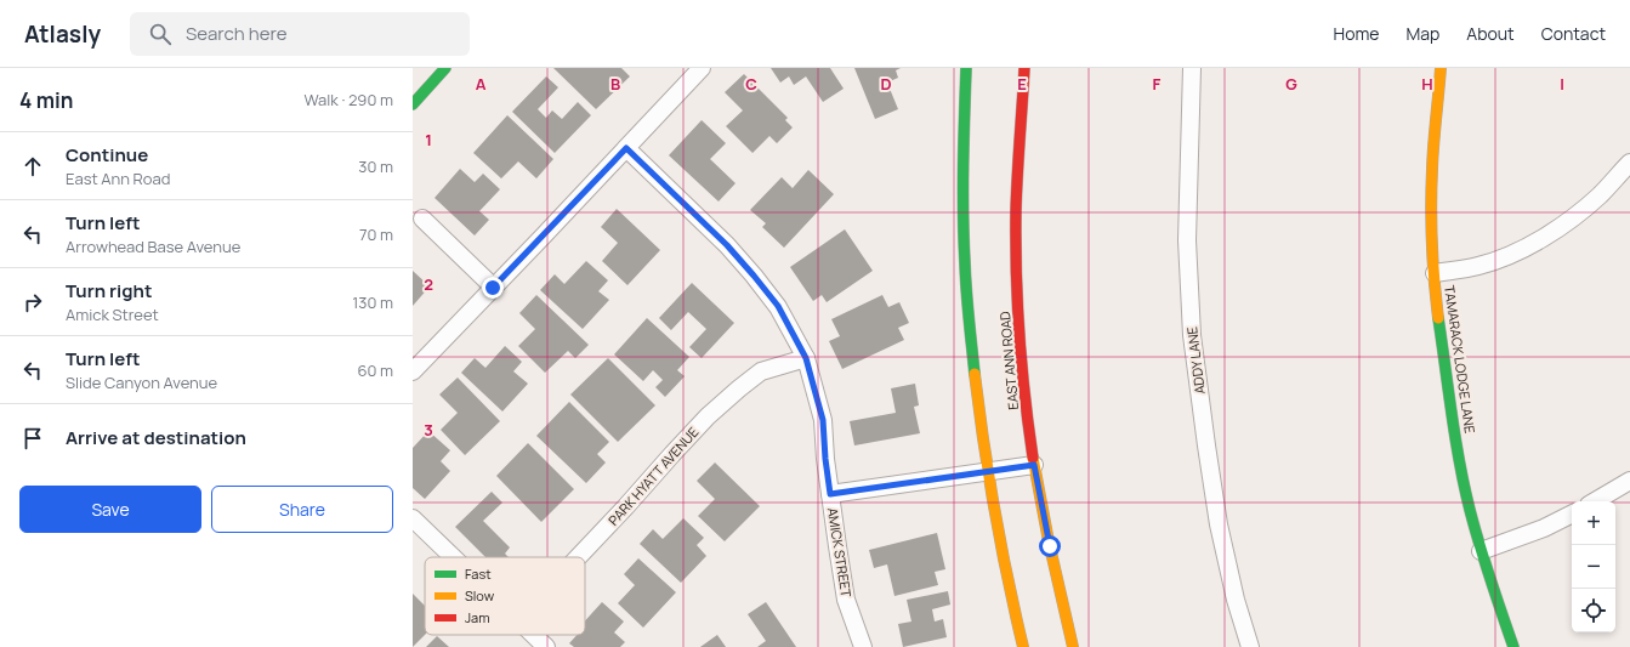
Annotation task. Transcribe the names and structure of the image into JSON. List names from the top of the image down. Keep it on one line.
{"streets":{"main road":["TAMARACK LODGE LANE","EAST ANN ROAD"],"street":["ADDY LANE","PARK HYATT AVENUE","AMICK STREET"]},"crossings":[["PARK HYATT AVENUE","AMICK STREET"]],"legend":["Fast","Slow","Jam"],"page":{"header":"Atlasly","search":"Search here","nav":["Home","Map","About","Contact"],"heading":["4 min","Walk · 290 m"],"list":[["Continue","East Ann Road","30 m"],["Turn left","Arrowhead Base Avenue","70 m"],["Turn right","Amick Street","130 m"],["Turn left","Slide Canyon Avenue","60 m"],"Arrive at destination"],"buttons":["Save","Share"],"map_buttons":["+","−"]},"grid":{"columns":["A","B","C","D","E","F","G","H","I"],"rows":["1","2","3"]}}
